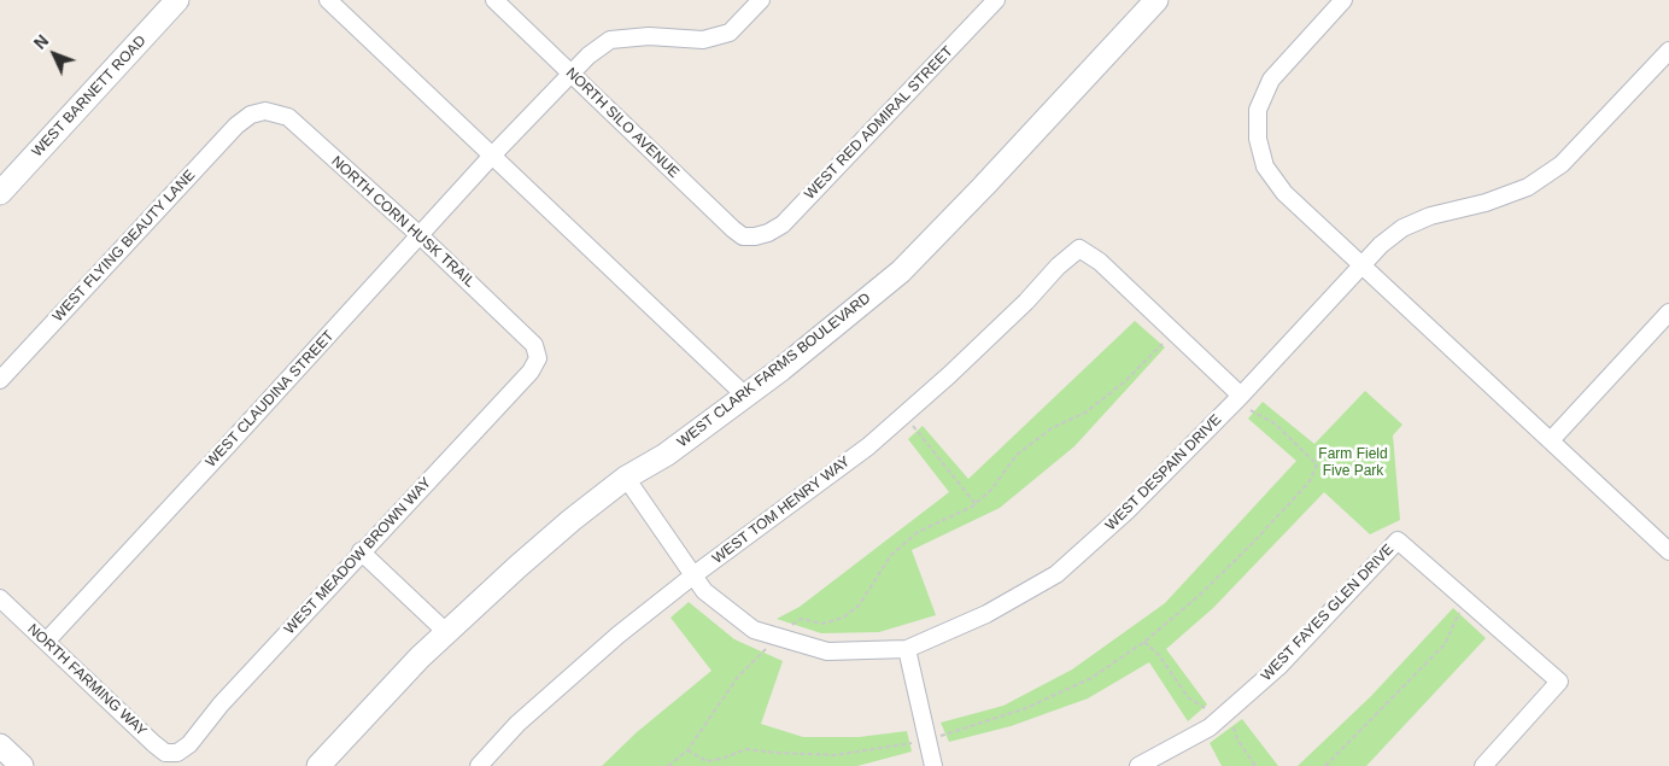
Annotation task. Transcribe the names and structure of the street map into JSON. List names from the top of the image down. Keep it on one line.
{"streets":{"street":["WEST BARNETT ROAD","NORTH SILO AVENUE","WEST RED ADMIRAL STREET","NORTH CORN HUSK TRAIL","WEST FLYING BEAUTY LANE","WEST CLARK FARMS BOULEVARD","WEST CLAUDINA STREET","WEST DESPAIN DRIVE","WEST TOM HENRY WAY","WEST MEADOW BROWN WAY","WEST FAYES GLEN DRIVE","NORTH FARMING WAY"]},"crossings":[["NORTH SILO AVENUE","WEST RED ADMIRAL STREET"],["NORTH SILO AVENUE","WEST CLAUDINA STREET"],["NORTH CORN HUSK TRAIL","WEST FLYING BEAUTY LANE"],["NORTH CORN HUSK TRAIL","WEST CLAUDINA STREET"],["NORTH CORN HUSK TRAIL","WEST MEADOW BROWN WAY"],["WEST CLARK FARMS BOULEVARD","WEST DESPAIN DRIVE"],["WEST CLAUDINA STREET","NORTH FARMING WAY"],["WEST DESPAIN DRIVE","WEST TOM HENRY WAY"],["WEST MEADOW BROWN WAY","NORTH FARMING WAY"]],"parks":["Farm Field Five Park"],"north":"top left"}
